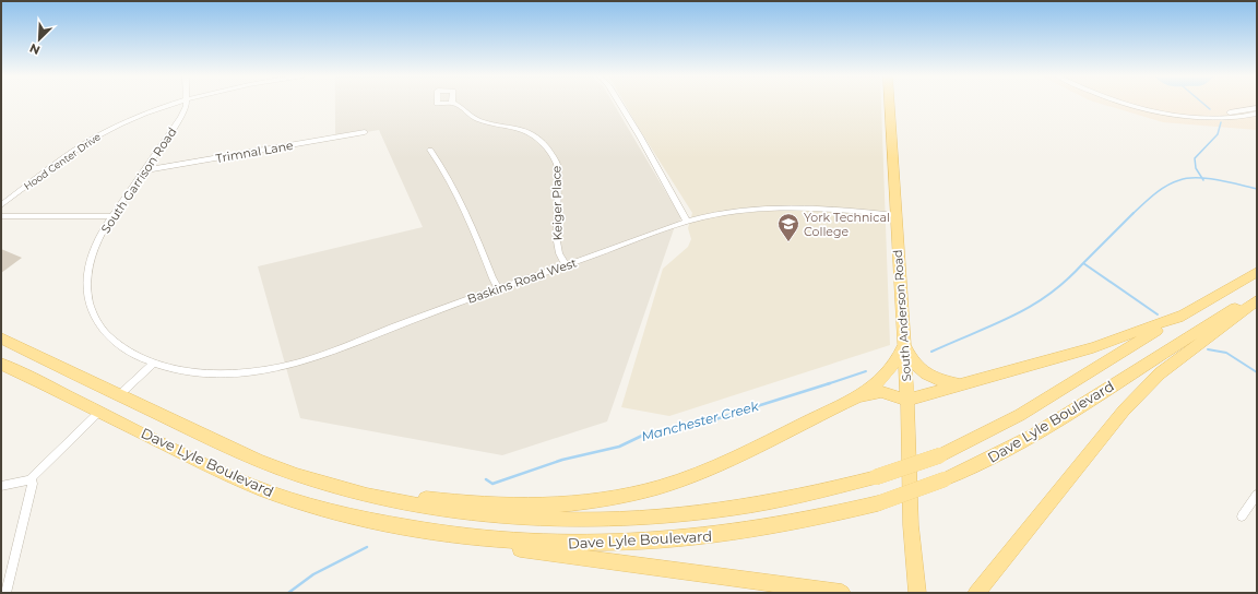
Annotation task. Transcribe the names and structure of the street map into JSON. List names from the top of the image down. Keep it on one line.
{"streets":{"main road":["South Anderson Road","Dave Lyle Boulevard"],"street":["Trimnal Lane","Hood Center Drive","South Garrison Road","Keiger Place","Baskins Road West"]},"crossings":[["Trimnal Lane","South Garrison Road"],["South Garrison Road","Baskins Road West"],["Keiger Place","Baskins Road West"],["Baskins Road West","South Anderson Road"]],"water":["Manchester Creek"],"places":{"school or university":["York Technical College"]},"north":"bottom left"}
